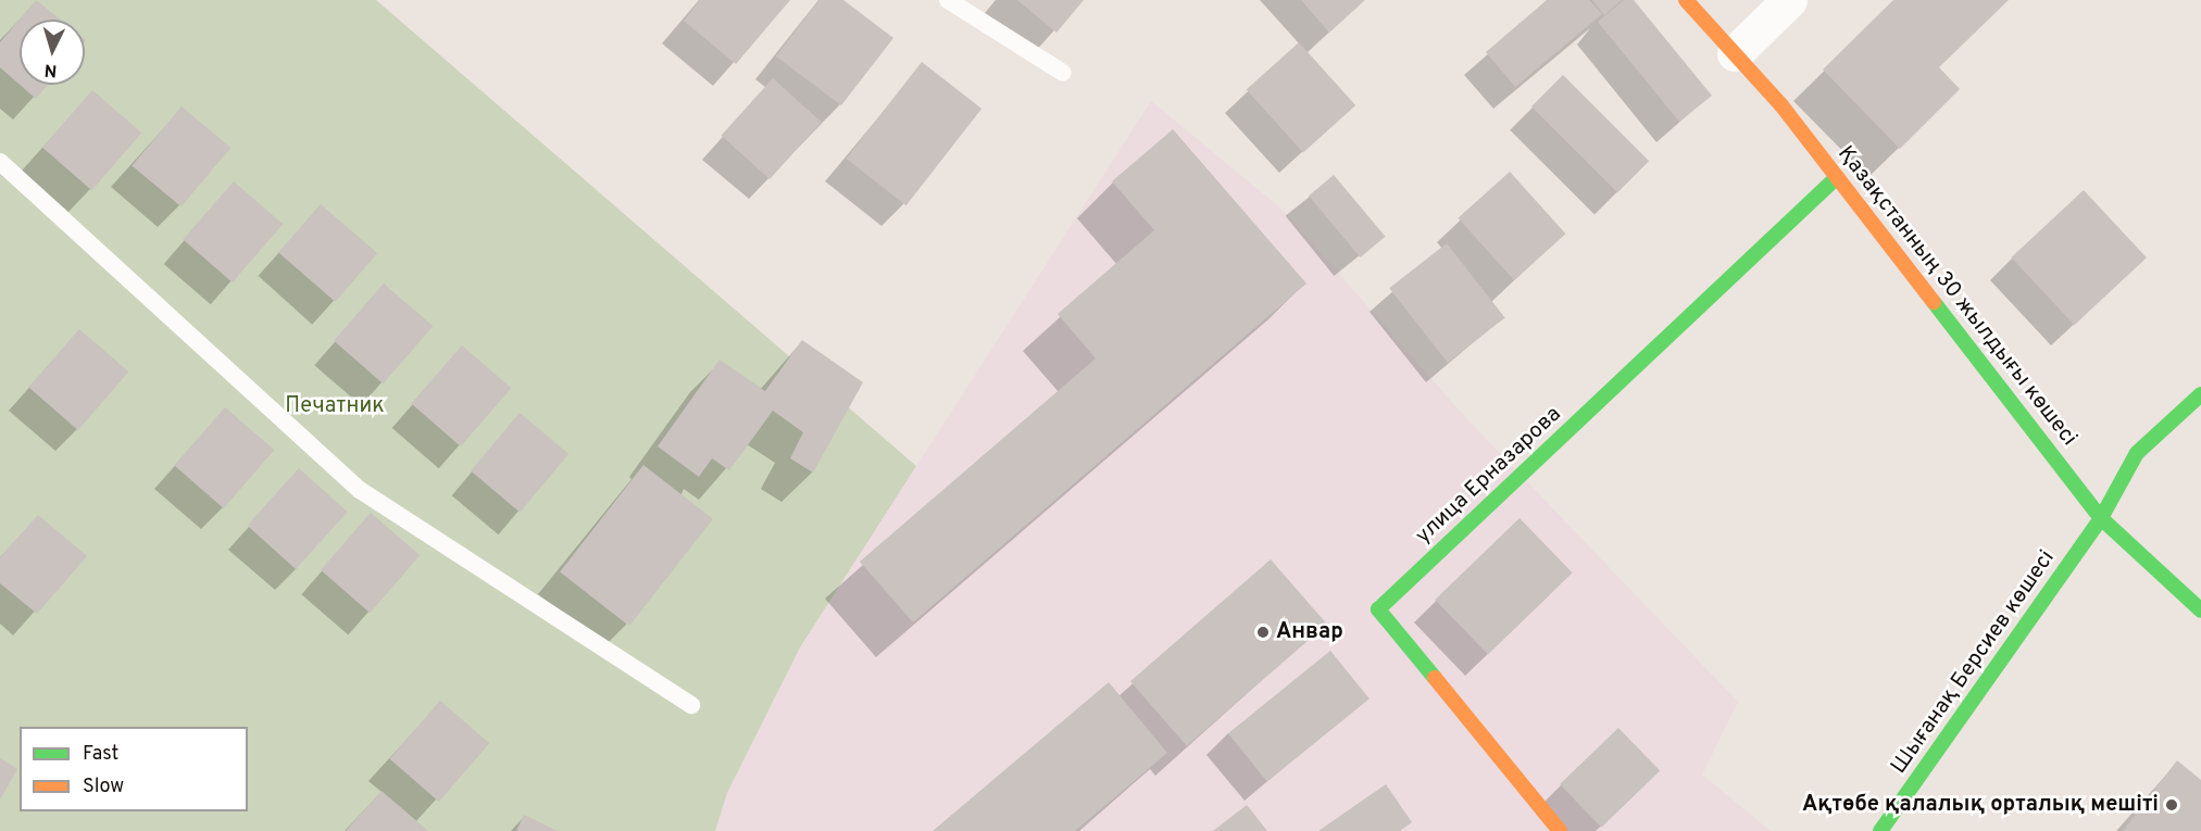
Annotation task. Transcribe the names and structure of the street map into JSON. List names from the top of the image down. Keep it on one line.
{"streets":{"street":["Қазақстанның 30 жылдығы көшесі","улица Ерназарова","Шығанақ Берсиев көшесі"]},"crossings":[["Қазақстанның 30 жылдығы көшесі","улица Ерназарова"],["Қазақстанның 30 жылдығы көшесі","Шығанақ Берсиев көшесі"]],"parks":["Печатник"],"places":["Анвар","Ақтөбе қалалық орталық мешіті"],"legend":["Fast","Slow"],"north":"bottom"}
